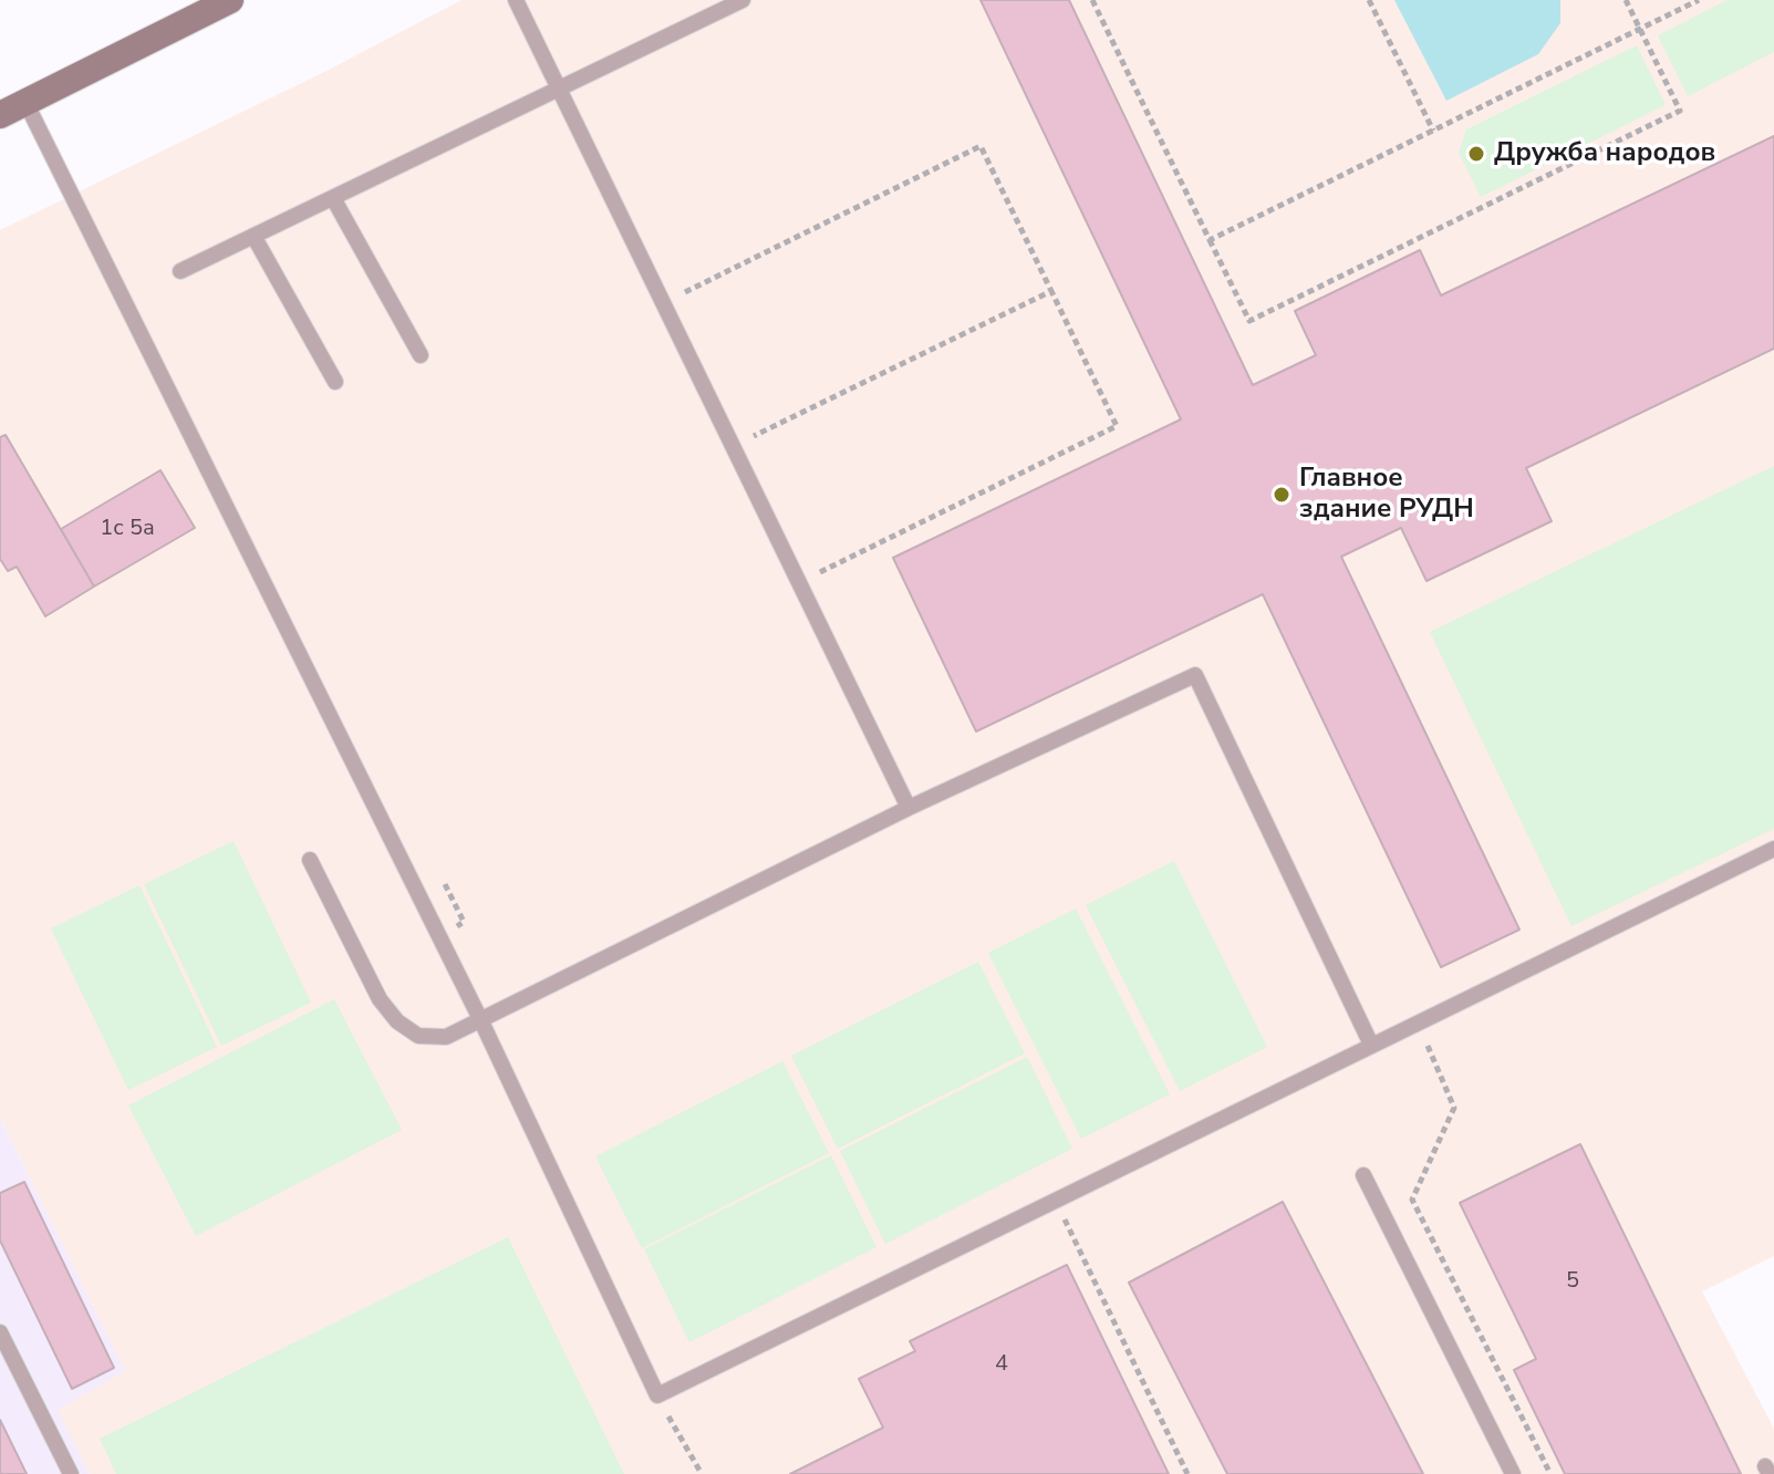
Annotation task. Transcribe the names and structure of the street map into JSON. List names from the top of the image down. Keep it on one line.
{"places":["Дружба народов","Главное здание РУДН"],"house_numbers":["1с 5а","5","4"]}
